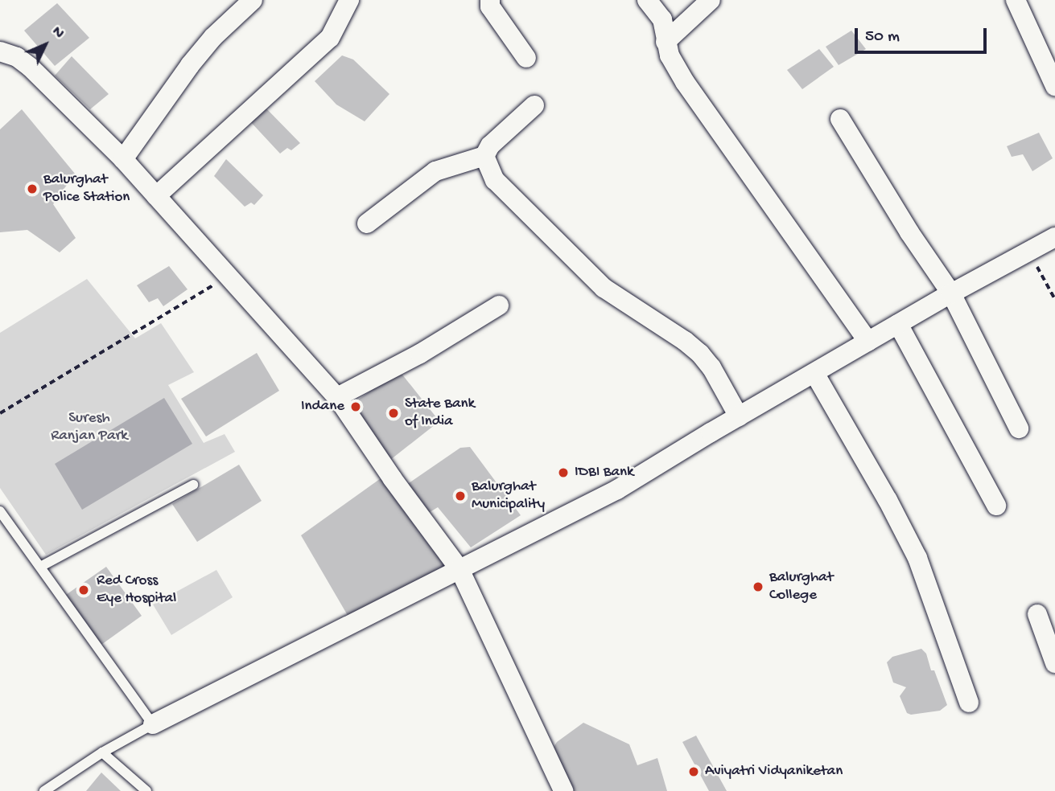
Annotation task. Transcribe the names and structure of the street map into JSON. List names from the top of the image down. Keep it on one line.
{"parks":["Suresh Ranjan Park"],"places":["Balurghat Police Station","Indane","State Bank of India","IDBI Bank","Balurghat Municipality","Balurghat College","Red Cross Eye Hospital","Aviyatri Vidyaniketan"],"scale_bar":"50 m","north":"top right"}
